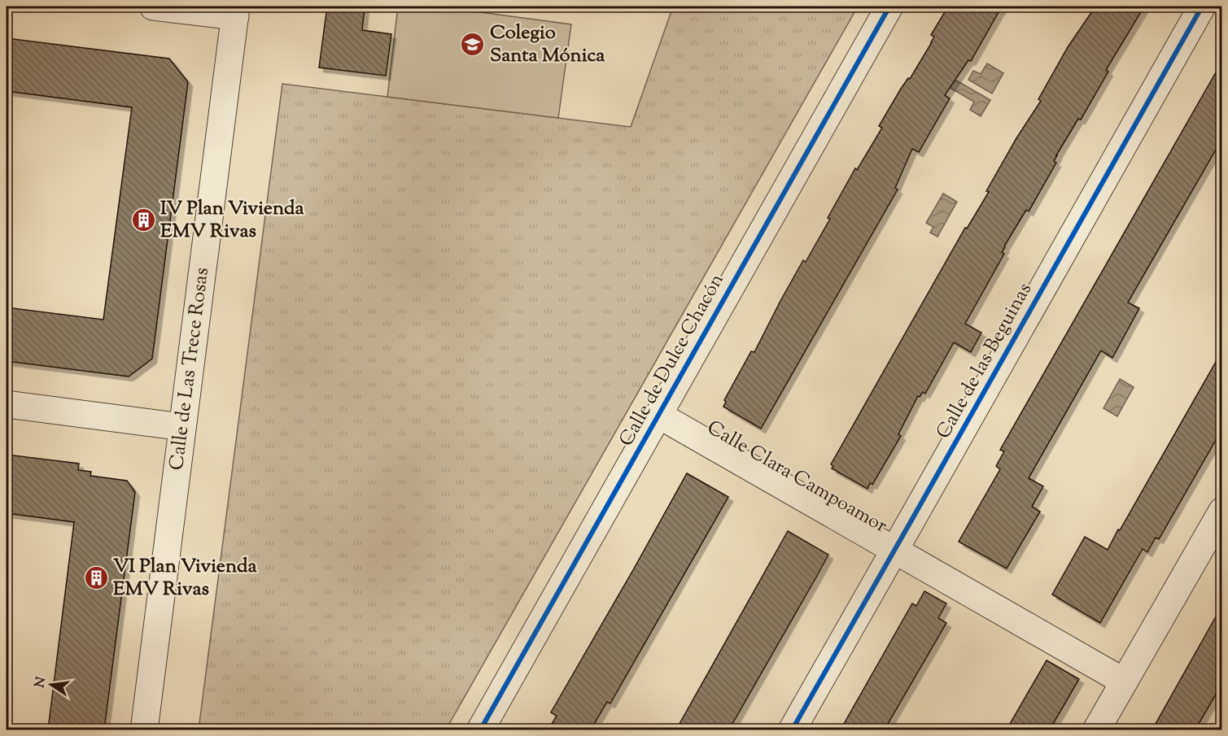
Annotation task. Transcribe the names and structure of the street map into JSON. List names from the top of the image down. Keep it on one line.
{"streets":{"street":["Calle de Dulce Chacón","Calle de las Beguinas","Calle de Las Trece Rosas","Calle Clara Campoamor"]},"crossings":[["Calle de Dulce Chacón","Calle Clara Campoamor"],["Calle de las Beguinas","Calle Clara Campoamor"]],"places":{"school or university":["Colegio Santa Mónica"],"building":["IV Plan Vivienda EMV Rivas","VI Plan Vivienda EMV Rivas"]},"north":"left"}
